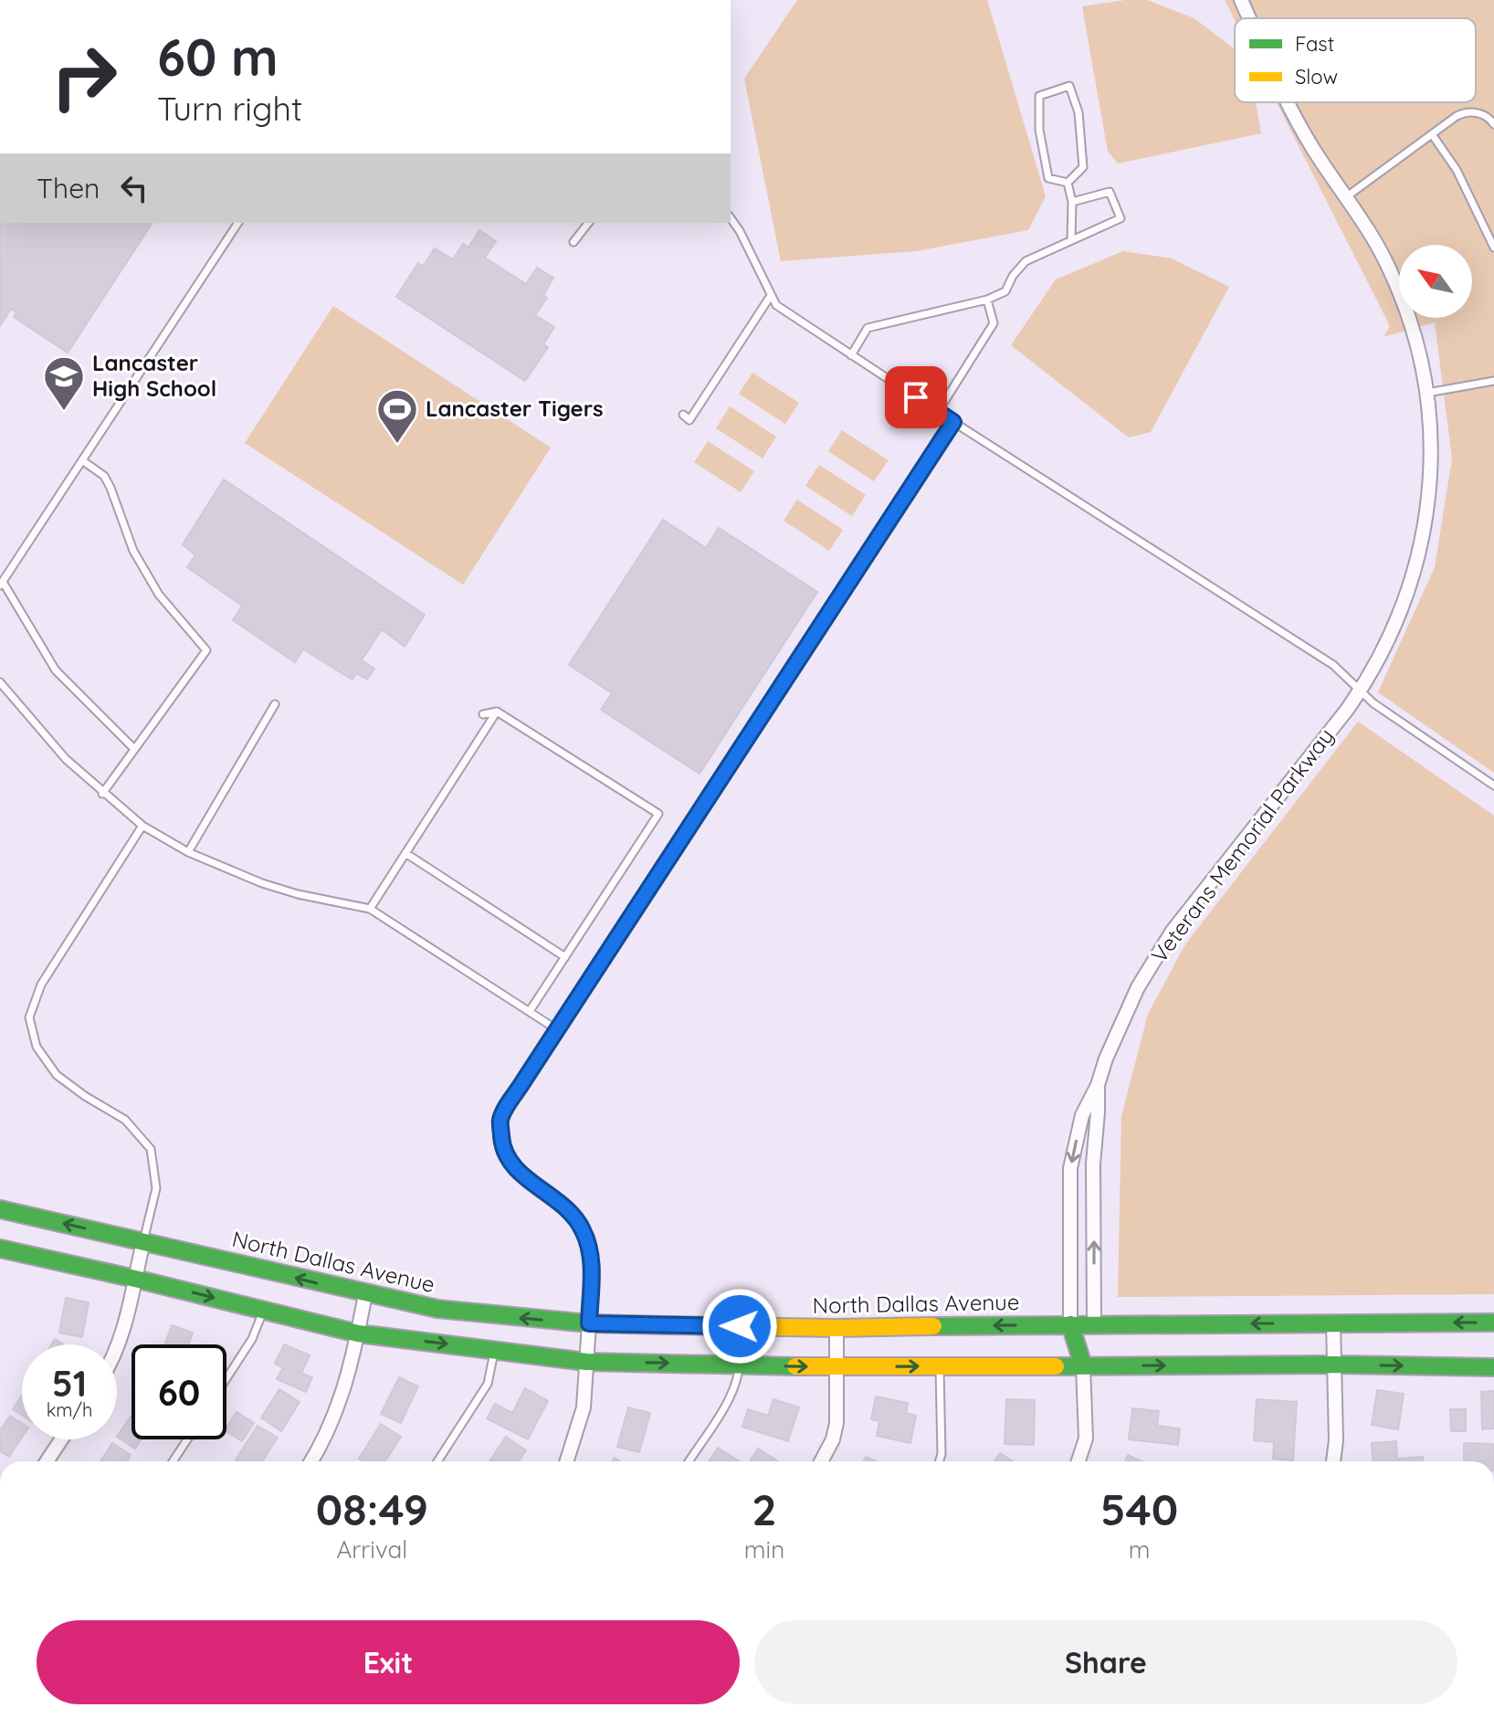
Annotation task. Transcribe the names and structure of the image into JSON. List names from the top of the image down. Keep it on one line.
{"streets":{"main road":["North Dallas Avenue"],"street":["Veterans Memorial Parkway"]},"crossings":[["Veterans Memorial Parkway","North Dallas Avenue"]],"places":{"school or university":["Lancaster High School"],"sports":["Lancaster Tigers"]},"legend":["Fast","Slow"],"north":"top left","page":{"turn":["60 m","Turn right"],"then":"Then","speed":"51 km/h","limit":"60","eta":["08:49","Arrival","2","min","540","m"],"buttons":["Exit","Share"]}}
